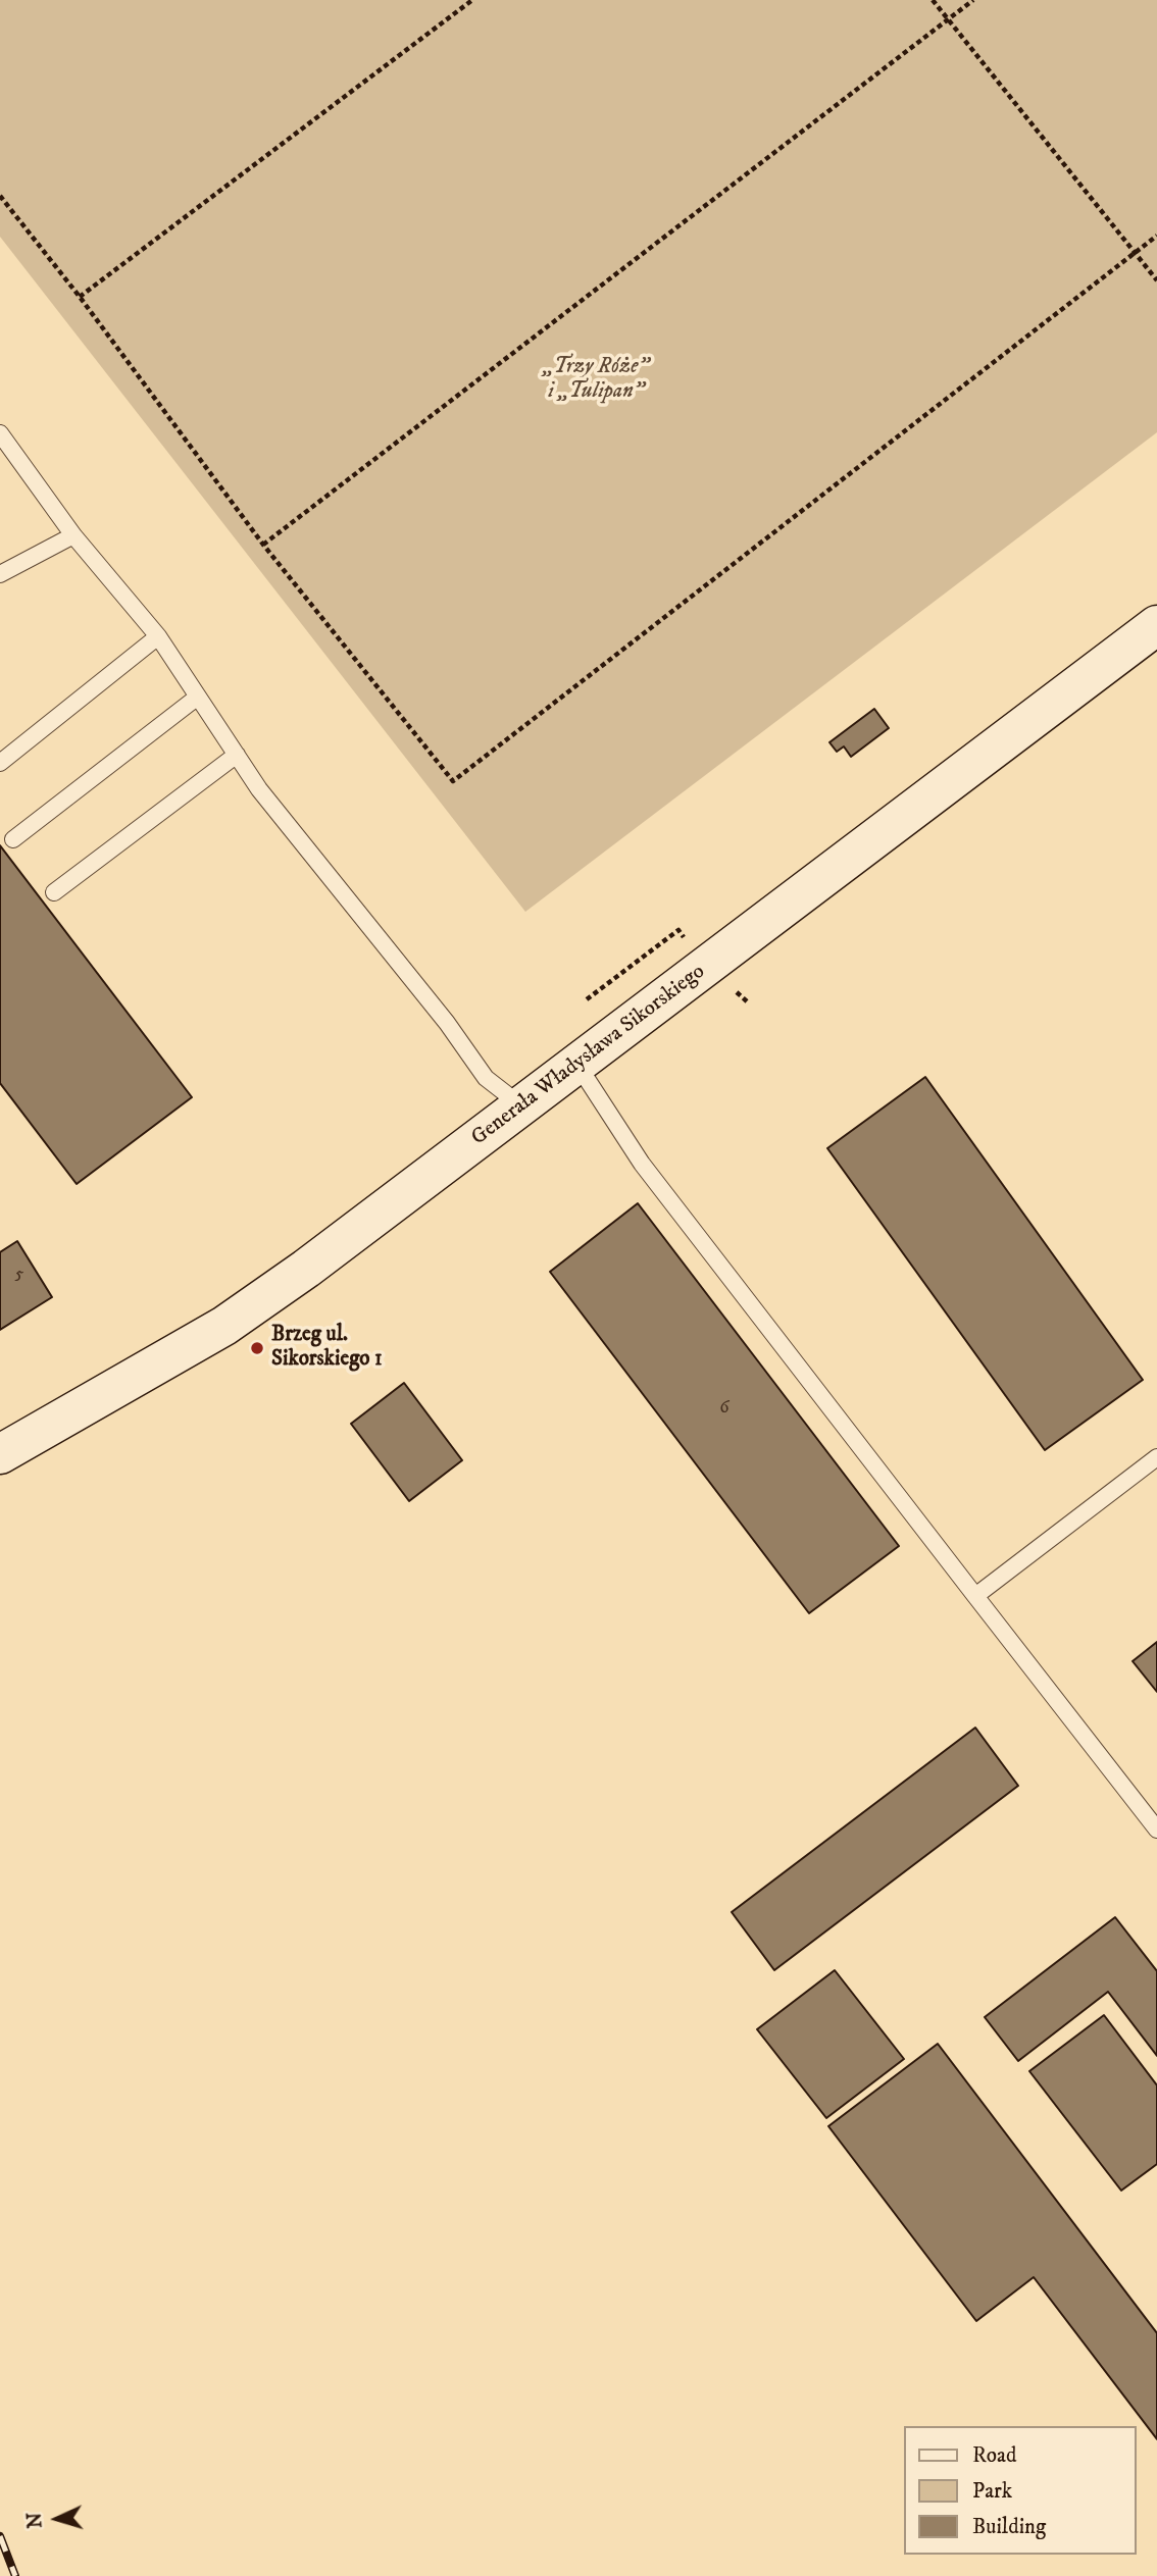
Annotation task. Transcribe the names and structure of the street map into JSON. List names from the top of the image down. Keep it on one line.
{"streets":{"main road":["Generała Władysława Sikorskiego"]},"parks":["„Trzy Róże” i „Tulipan”"],"places":["Brzeg ul. Sikorskiego 1"],"house_numbers":["5","6"],"legend":["Road","Park","Building"],"north":"left"}
